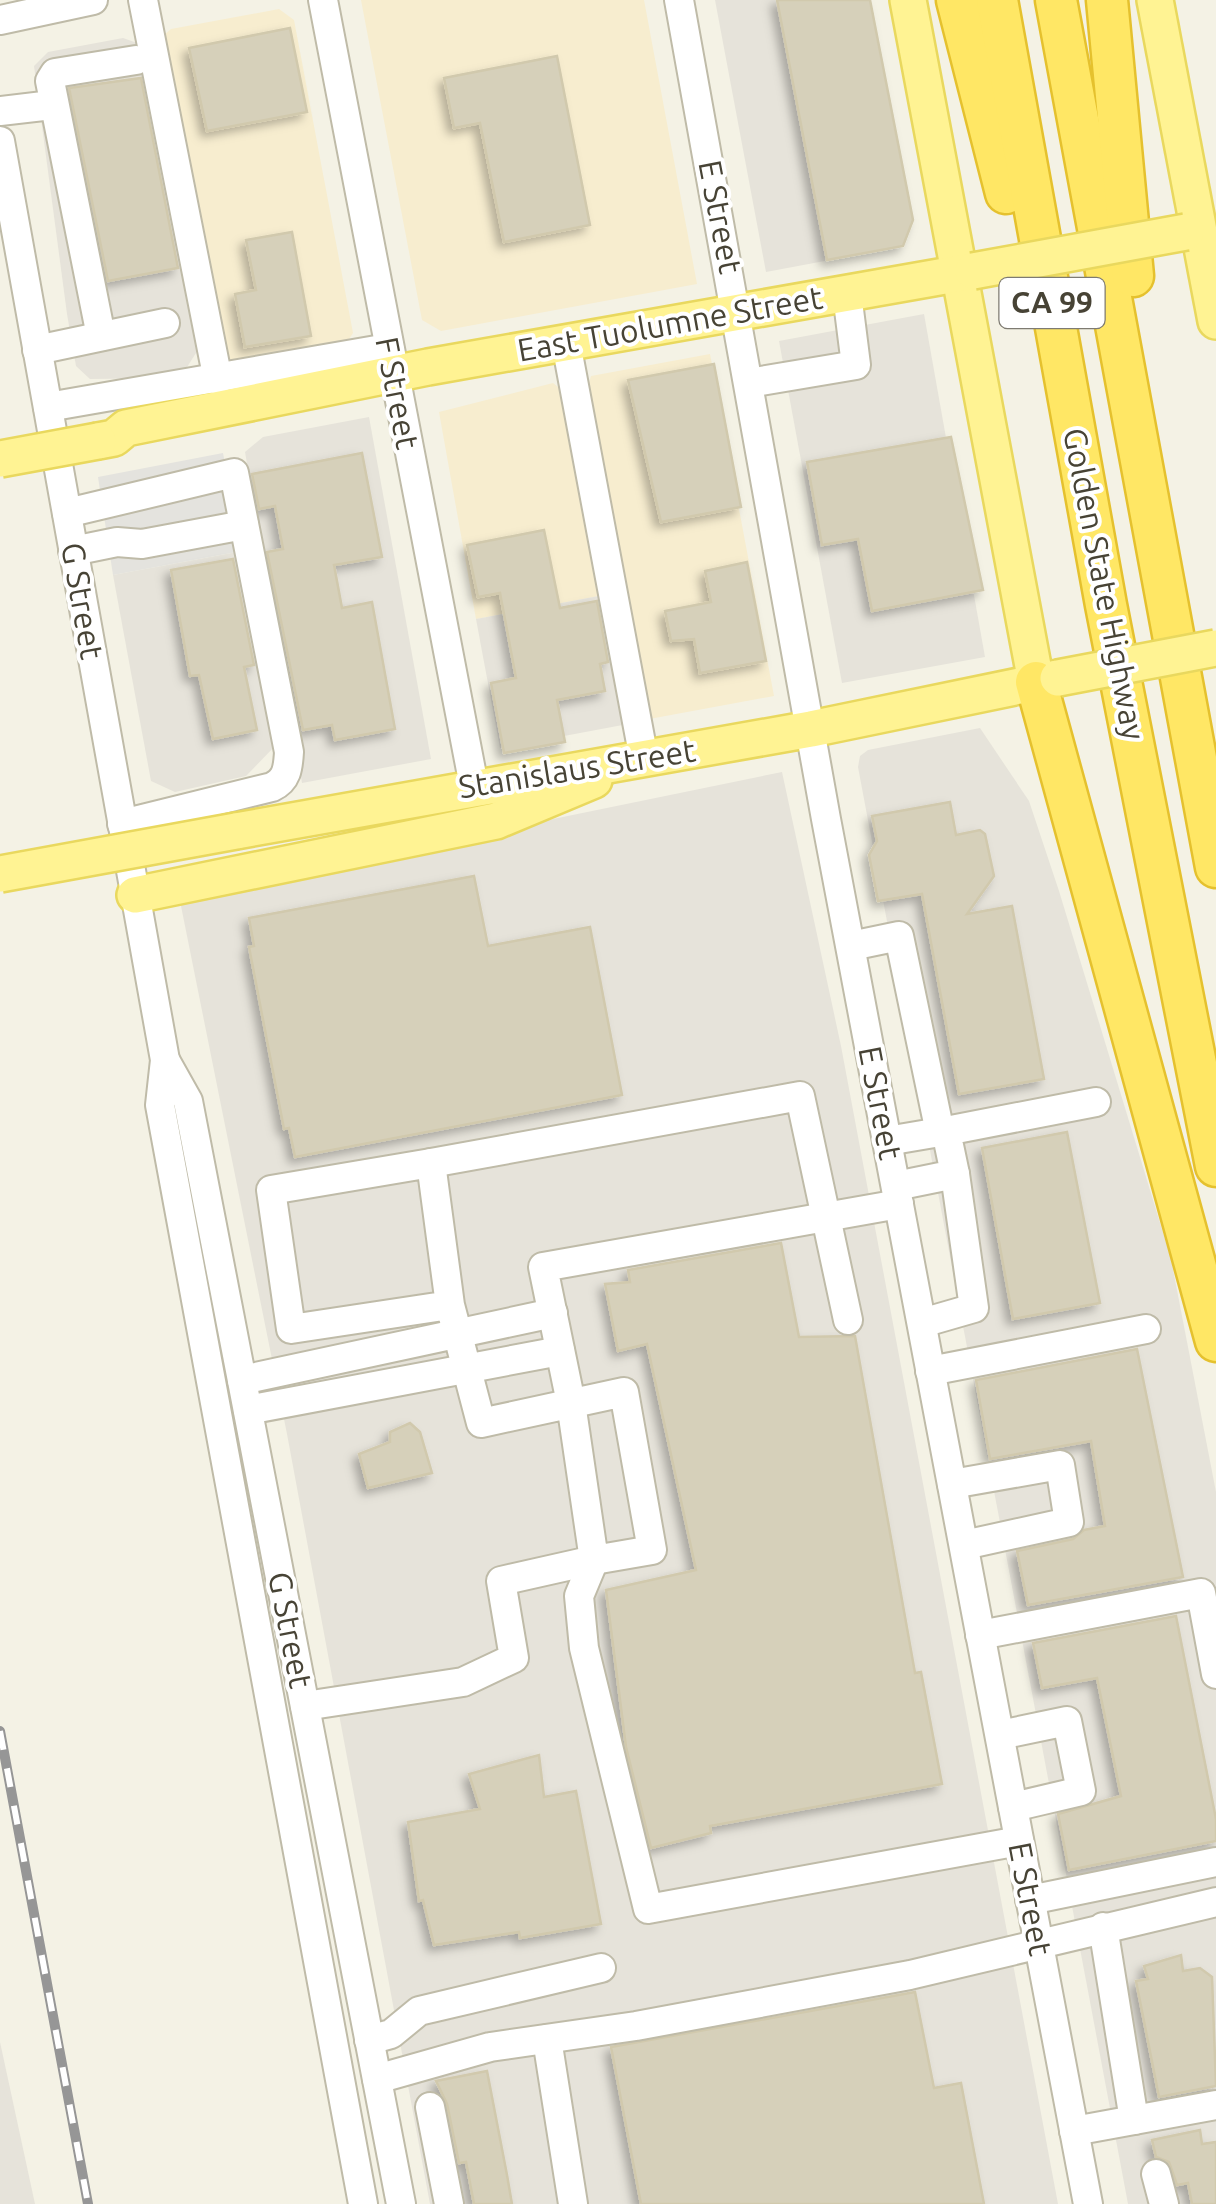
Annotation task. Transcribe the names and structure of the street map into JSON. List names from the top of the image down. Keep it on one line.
{"streets":{"highway":["CA 99","Golden State Highway"],"main road":["East Tuolumne Street","Stanislaus Street"],"street":["E Street","F Street","G Street"]},"crossings":[["E Street","East Tuolumne Street"],["E Street","Stanislaus Street"],["East Tuolumne Street","F Street"],["F Street","Stanislaus Street"]]}
